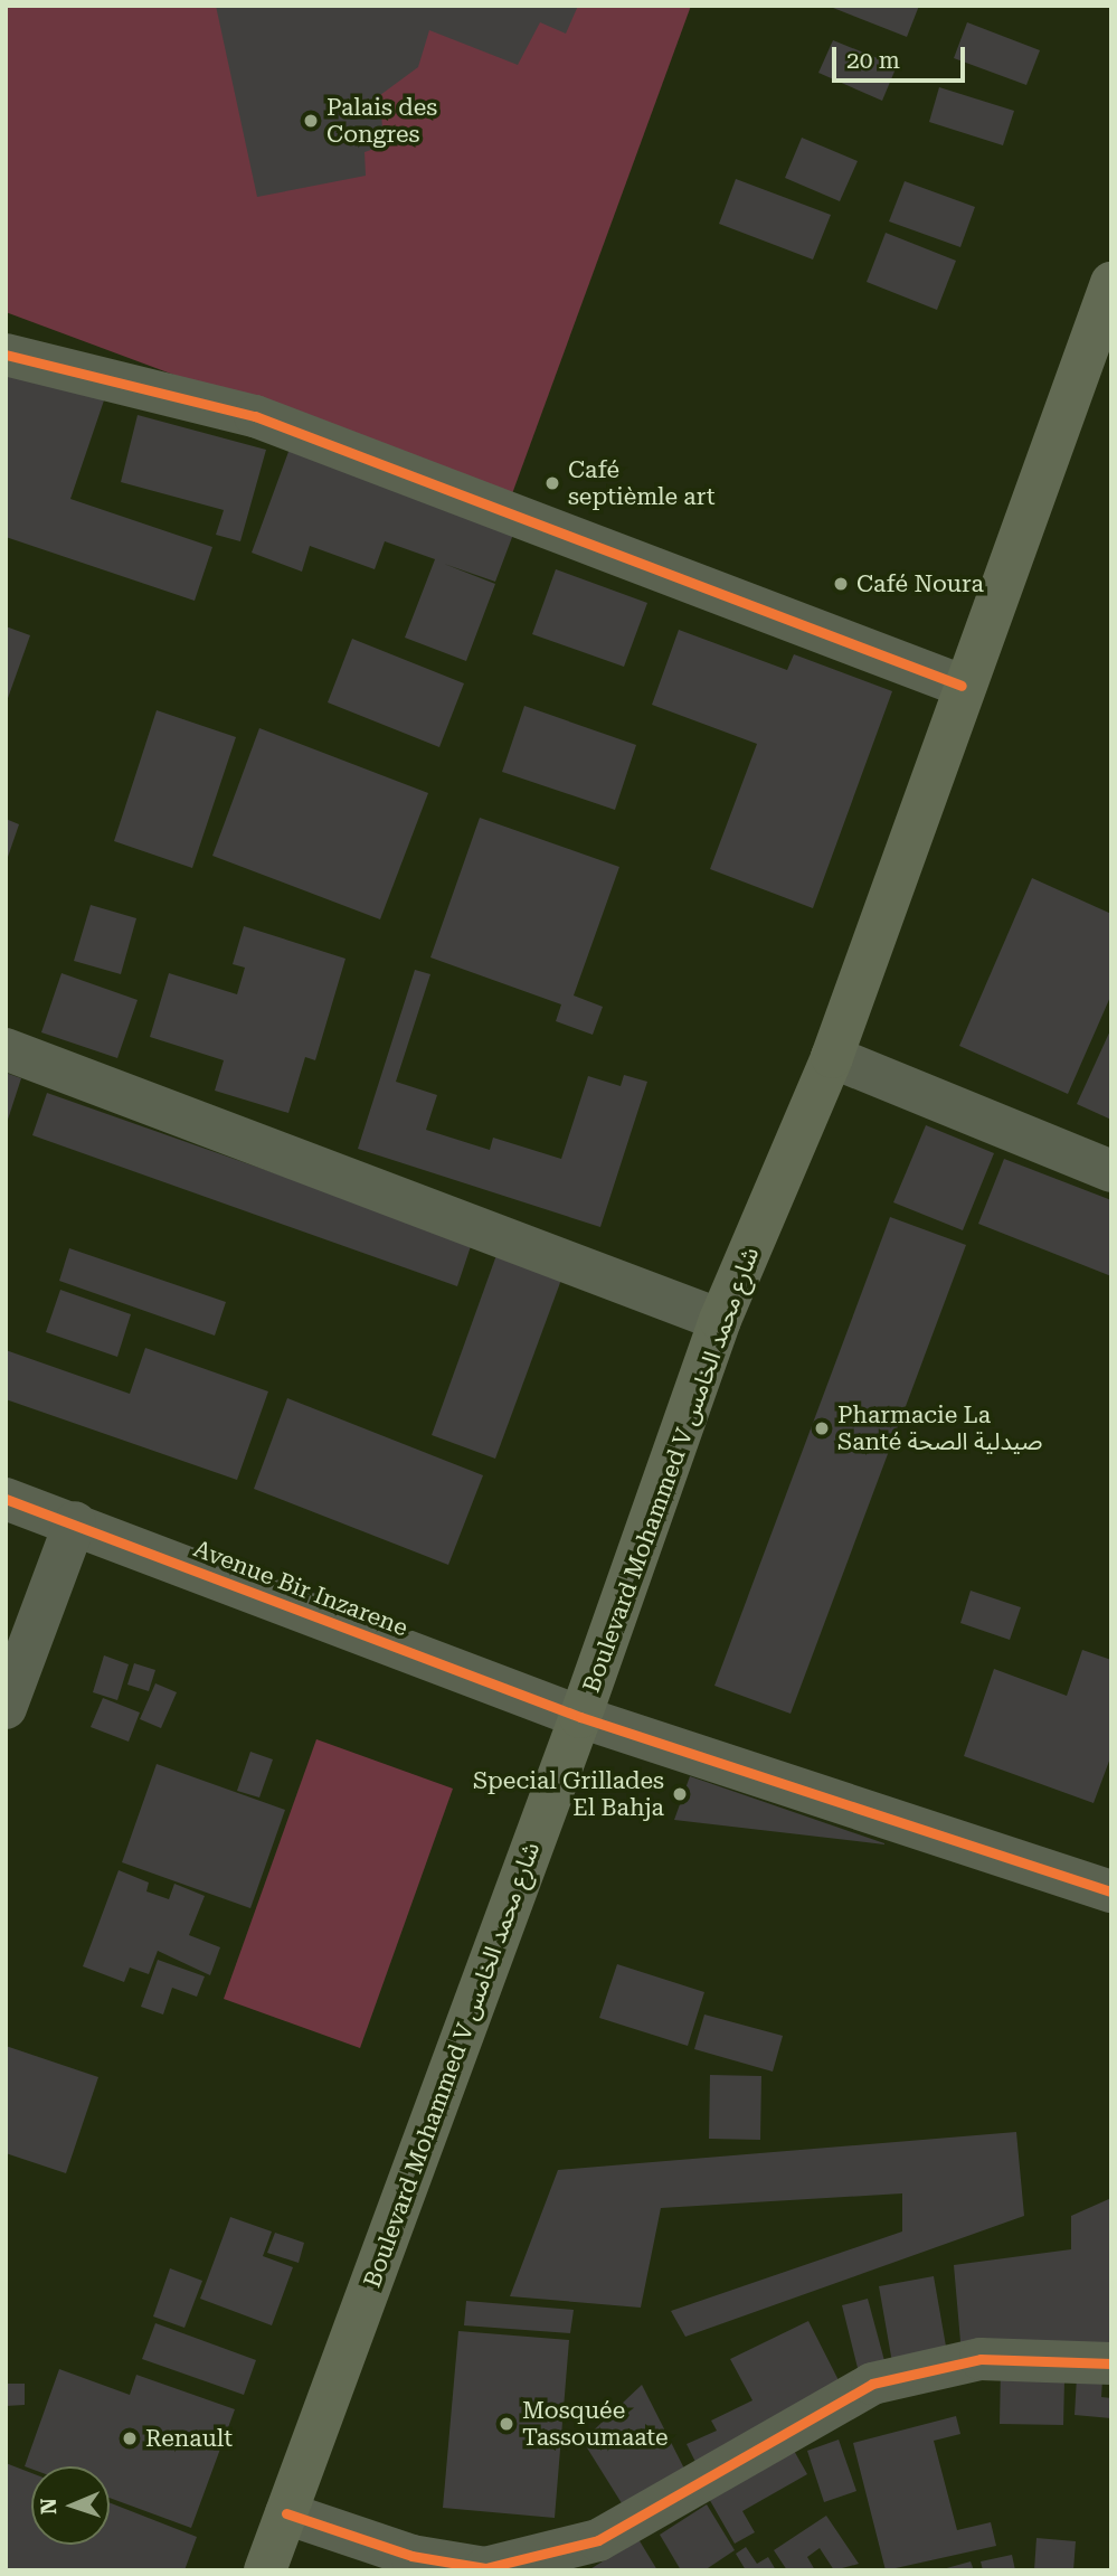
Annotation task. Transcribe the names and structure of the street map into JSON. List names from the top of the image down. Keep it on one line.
{"streets":{"main road":["Boulevard Mohammed V شارع محمد الخامس"],"street":["Avenue Bir Inzarene"]},"crossings":[["Boulevard Mohammed V شارع محمد الخامس","Avenue Bir Inzarene"]],"places":["Palais des Congres","Café septièmle art","Café Noura","Pharmacie La Santé صيدلية الصحة","Special Grillades El Bahja","Mosquée Tassoumaate","Renault"],"scale_bar":"20 m","north":"left"}
